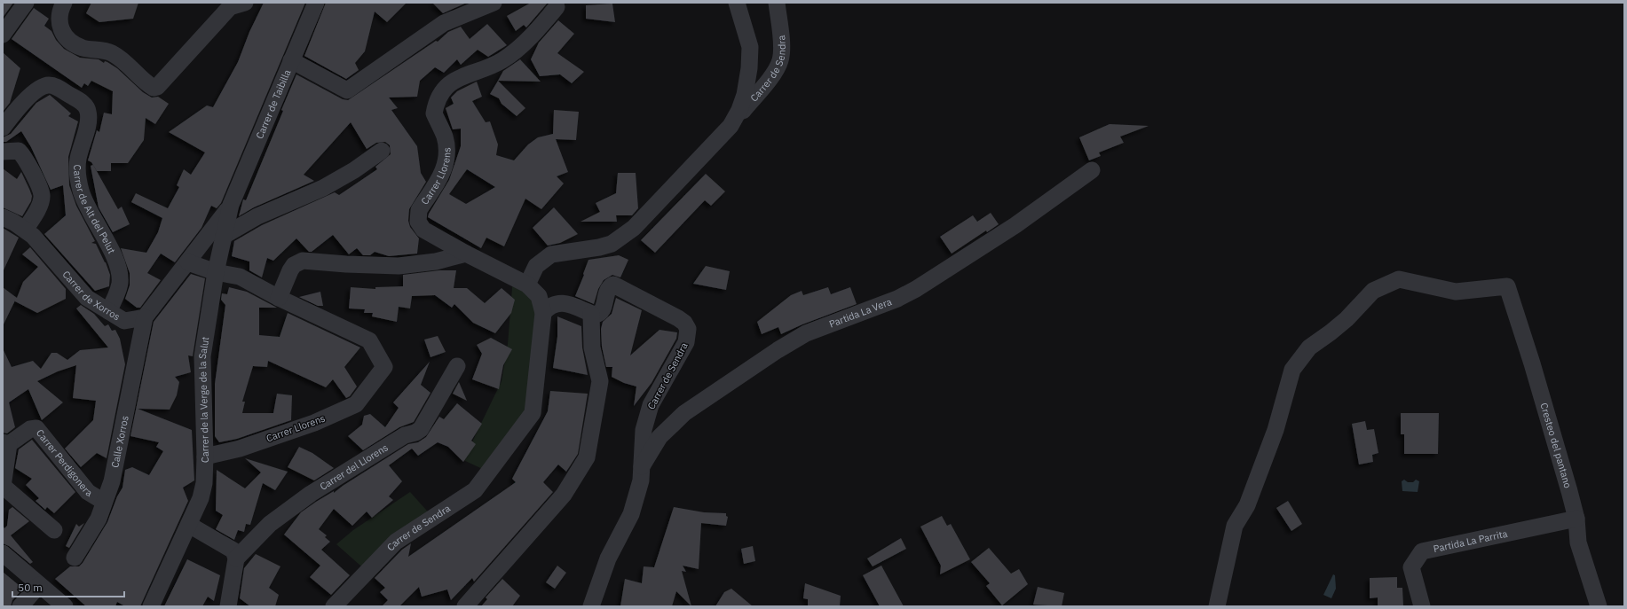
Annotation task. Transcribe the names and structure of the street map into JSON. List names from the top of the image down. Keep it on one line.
{"streets":{"street":["Carrer de Sendra","Carrer de Taibilla","Carrer Llorens","Carrer de Alt del Pelut","Carrer de Xorros","Partida La Vera","Carrer de la Verge de la Salut","Calle Xorros","Cresteo del pantano","Carrer Perdigonera","Carrer del Llorens","Partida La Parrita"]},"crossings":[["Carrer de Sendra","Carrer Llorens"],["Carrer de Sendra","Partida La Vera"],["Carrer de Taibilla","Carrer de la Verge de la Salut"],["Carrer Llorens","Carrer de la Verge de la Salut"],["Carrer de Alt del Pelut","Carrer de Xorros"],["Carrer de Xorros","Calle Xorros"],["Calle Xorros","Carrer Perdigonera"],["Cresteo del pantano","Partida La Parrita"]],"scale_bar":"50 m"}
